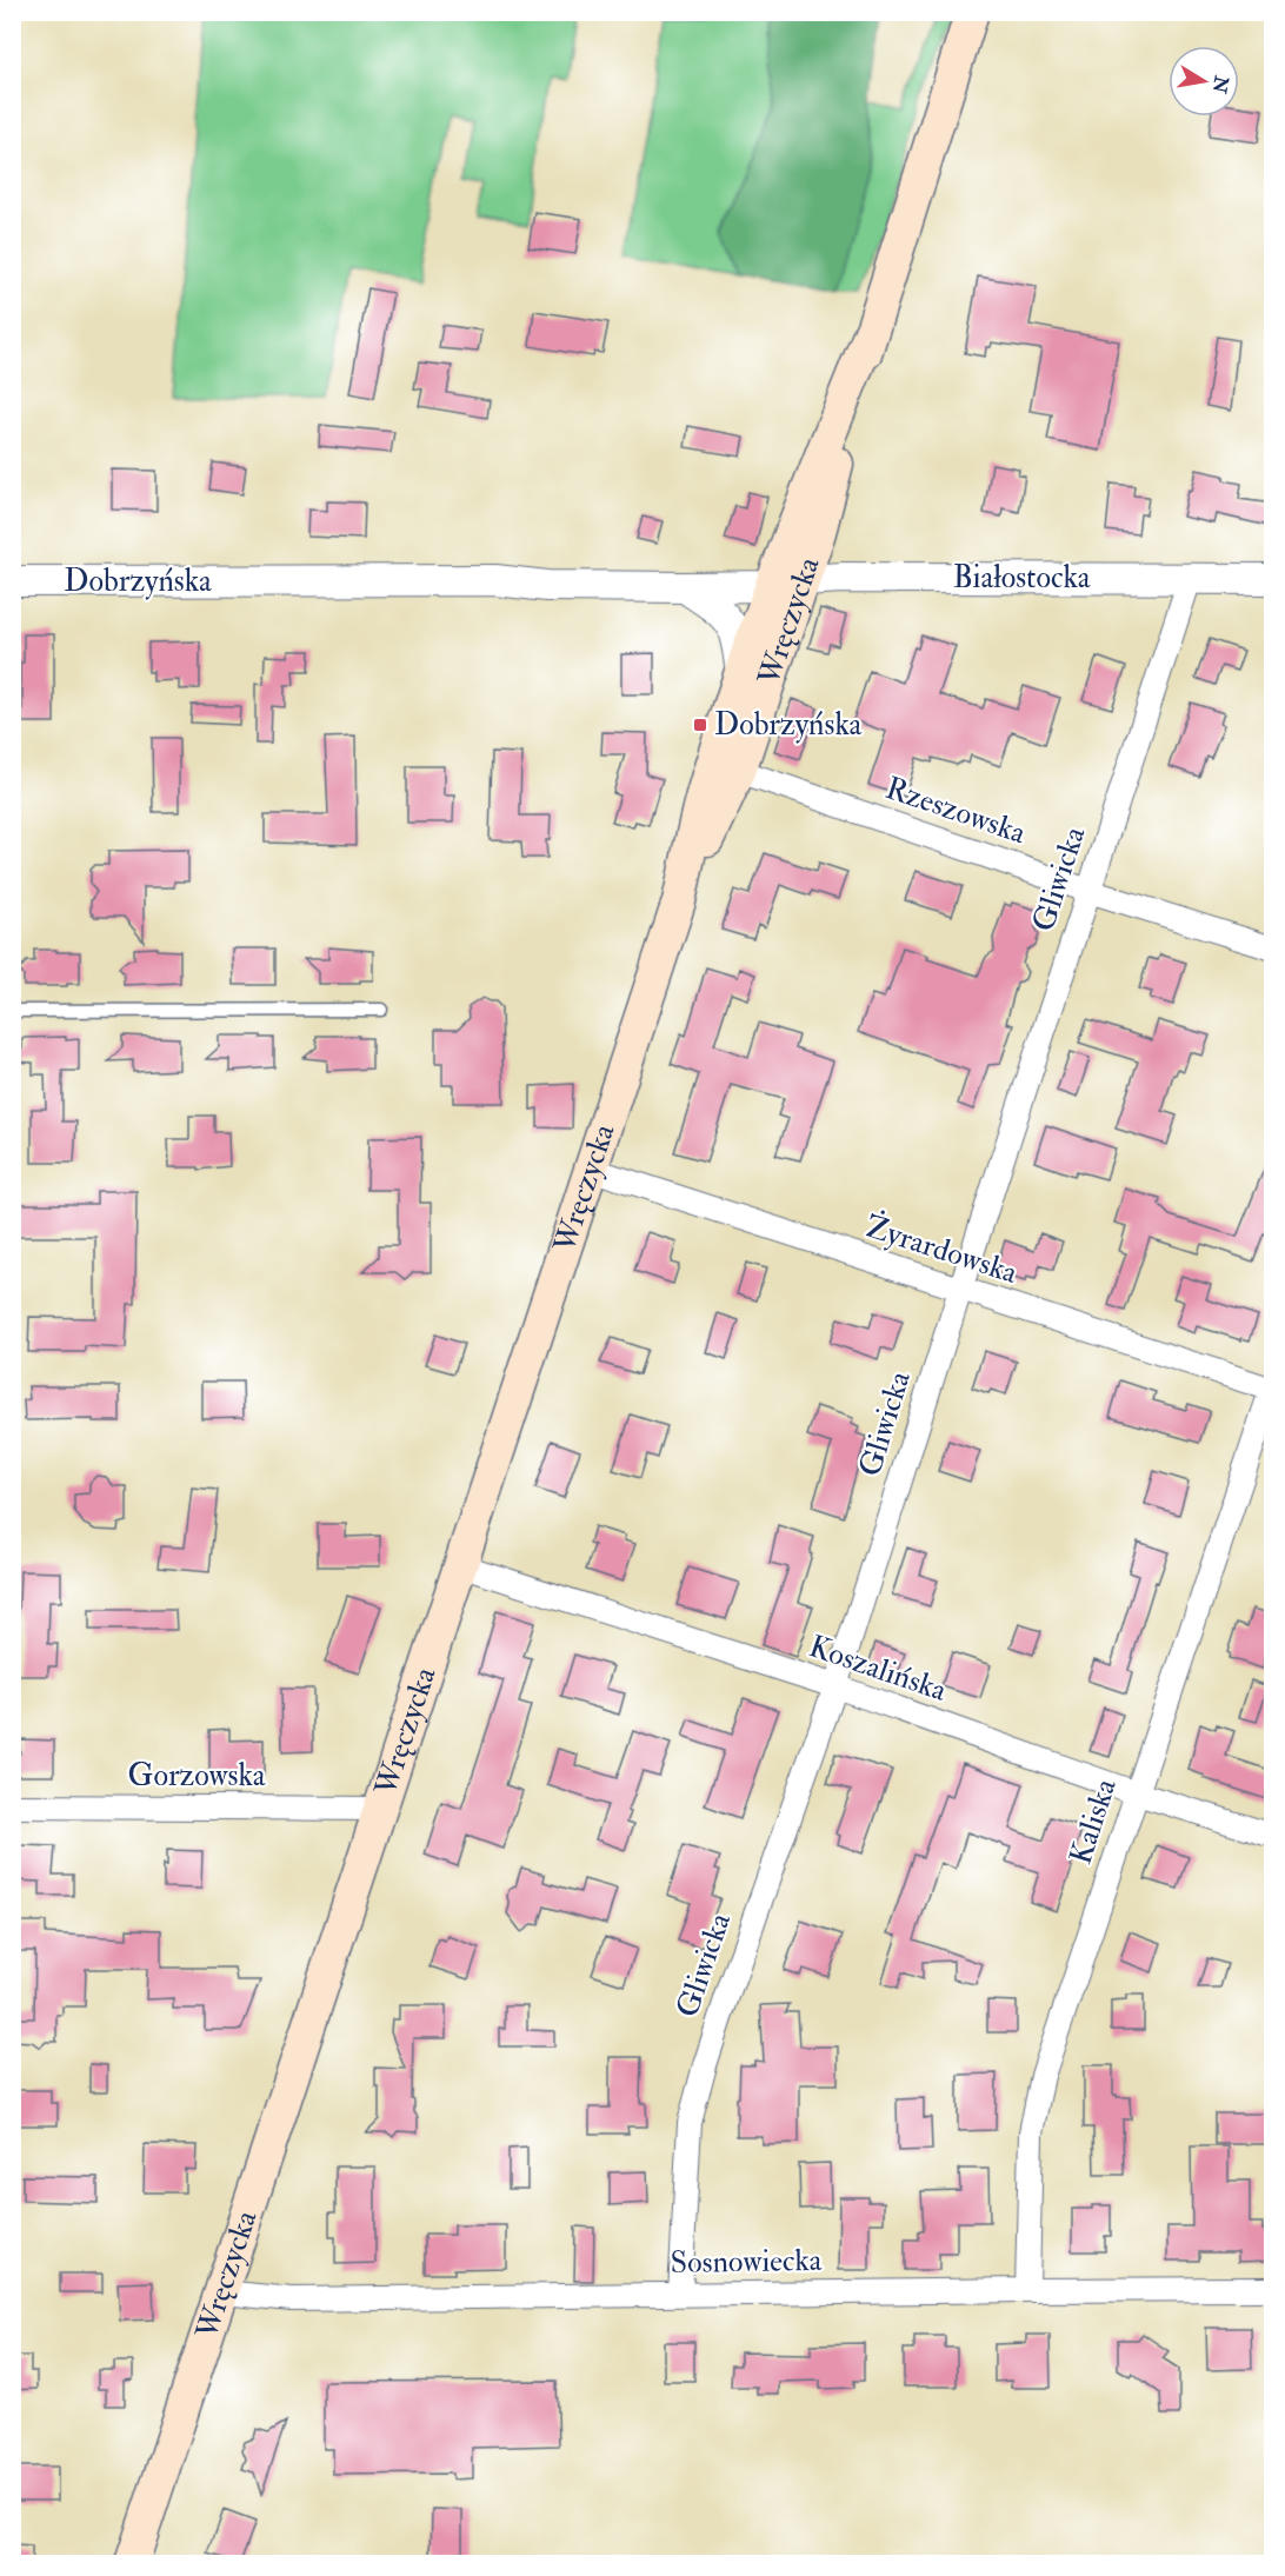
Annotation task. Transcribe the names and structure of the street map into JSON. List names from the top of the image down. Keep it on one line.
{"streets":{"main road":["Wręczycka"],"street":["Białostocka","Dobrzyńska","Rzeszowska","Gliwicka","Żyrardowska","Koszalińska","Gorzowska","Kaliska","Sosnowiecka"]},"crossings":[["Białostocka","Dobrzyńska"],["Białostocka","Wręczycka"],["Białostocka","Gliwicka"],["Dobrzyńska","Wręczycka"],["Wręczycka","Rzeszowska"],["Wręczycka","Żyrardowska"],["Wręczycka","Koszalińska"],["Wręczycka","Gorzowska"],["Wręczycka","Sosnowiecka"],["Rzeszowska","Gliwicka"],["Gliwicka","Żyrardowska"],["Gliwicka","Koszalińska"],["Gliwicka","Sosnowiecka"],["Żyrardowska","Kaliska"],["Koszalińska","Kaliska"],["Kaliska","Sosnowiecka"]],"places":{"transit":["Dobrzyńska"]},"north":"right"}
